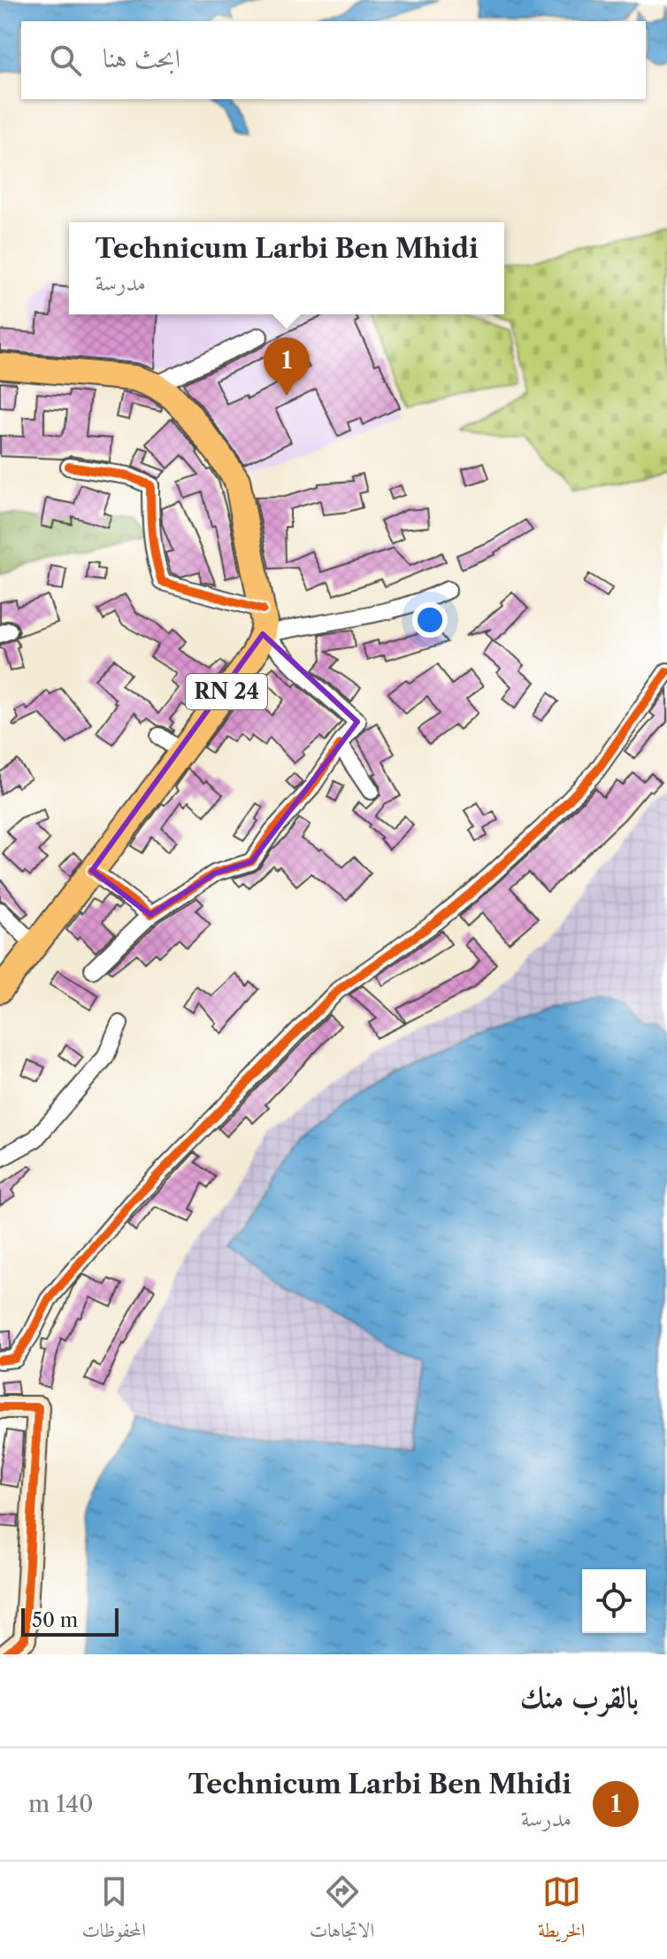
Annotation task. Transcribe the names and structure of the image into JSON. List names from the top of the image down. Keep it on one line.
{"streets":{"main road":["RN 24"]},"scale_bar":"50 m","page":{"search":"ابحث هنا","popup":["Technicum Larbi Ben Mhidi","مدرسة"],"pins":"1","scale":"50 m","heading":"بالقرب منك","list":[{"mark":"1","name":"Technicum Larbi Ben Mhidi","note":"مدرسة","value":"140 m"}],"nav":["الخريطة","الاتجاهات","المحفوظات"]}}
